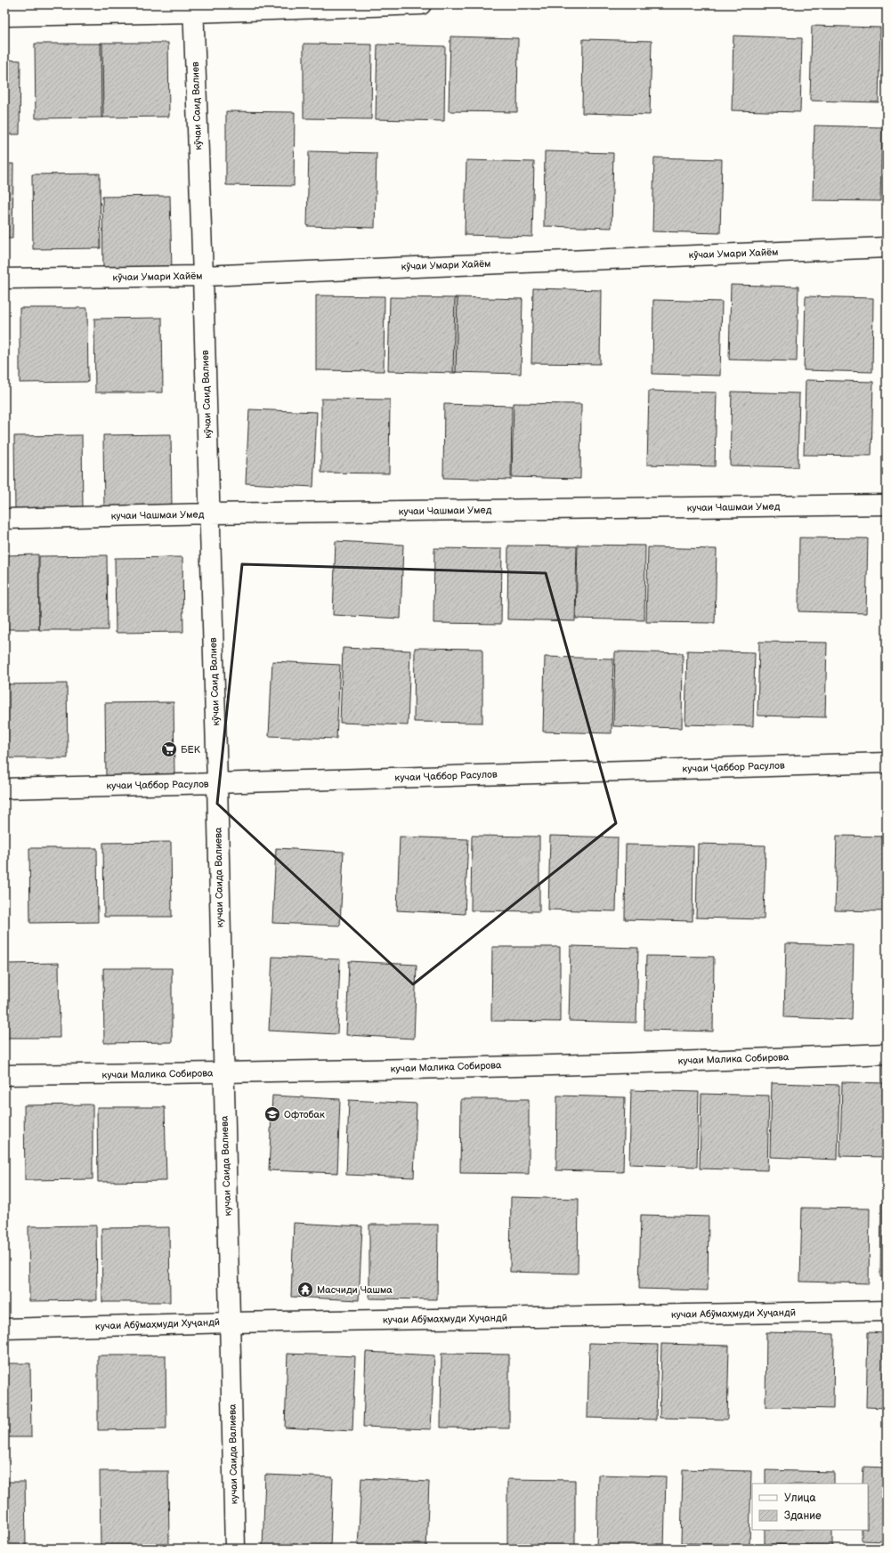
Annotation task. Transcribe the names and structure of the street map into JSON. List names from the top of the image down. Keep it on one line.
{"streets":{"street":["кӯчаи Саид Валиев","кӯчаи Умари Хайём","кучаи Чашмаи Умед","кучаи Ҷаббор Расулов","кучаи Саида Валиева","кучаи Малика Собирова","кучаи Абӯмаҳмуди Хуҷандӣ"]},"crossings":[["кӯчаи Саид Валиев","кӯчаи Умари Хайём"],["кӯчаи Саид Валиев","кучаи Чашмаи Умед"],["кӯчаи Саид Валиев","кучаи Ҷаббор Расулов"],["кӯчаи Саид Валиев","кучаи Саида Валиева"],["кучаи Ҷаббор Расулов","кучаи Саида Валиева"],["кучаи Саида Валиева","кучаи Малика Собирова"],["кучаи Саида Валиева","кучаи Абӯмаҳмуди Хуҷандӣ"]],"places":{"supermarket":["БЕК"],"school or university":["Офтобак"],"temple":["Масчиди Чашма"]},"legend":["Улица","Здание"]}
